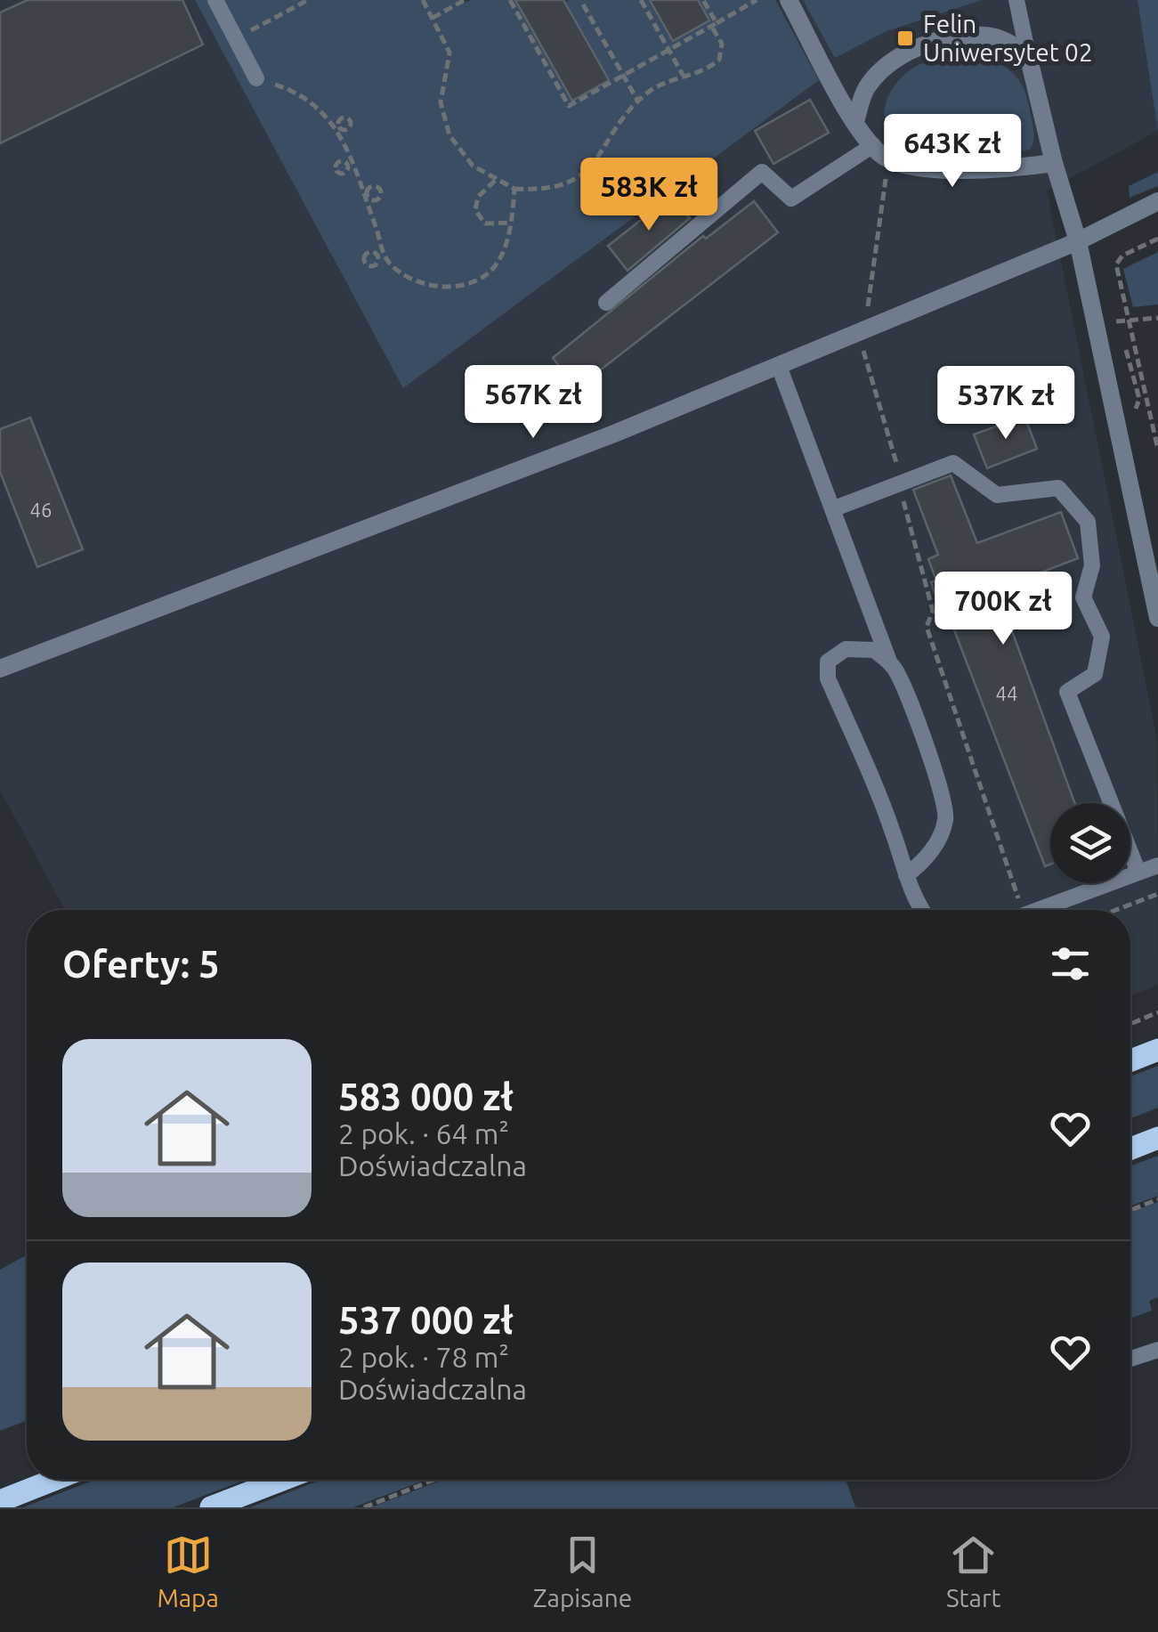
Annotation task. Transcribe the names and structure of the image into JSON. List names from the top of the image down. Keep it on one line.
{"places":{"transit":["Felin Uniwersytet 02"]},"house_numbers":["46","44"],"page":{"price":["643K zł","583K zł","567K zł","537K zł","700K zł"],"heading":"Oferty: 5","list":[{"name":"583 000 zł","note":"2 pok. · 64 m² · Doświadczalna"},{"name":"537 000 zł","note":"2 pok. · 78 m² · Doświadczalna"}],"tabs":["Mapa","Zapisane","Start"]}}
